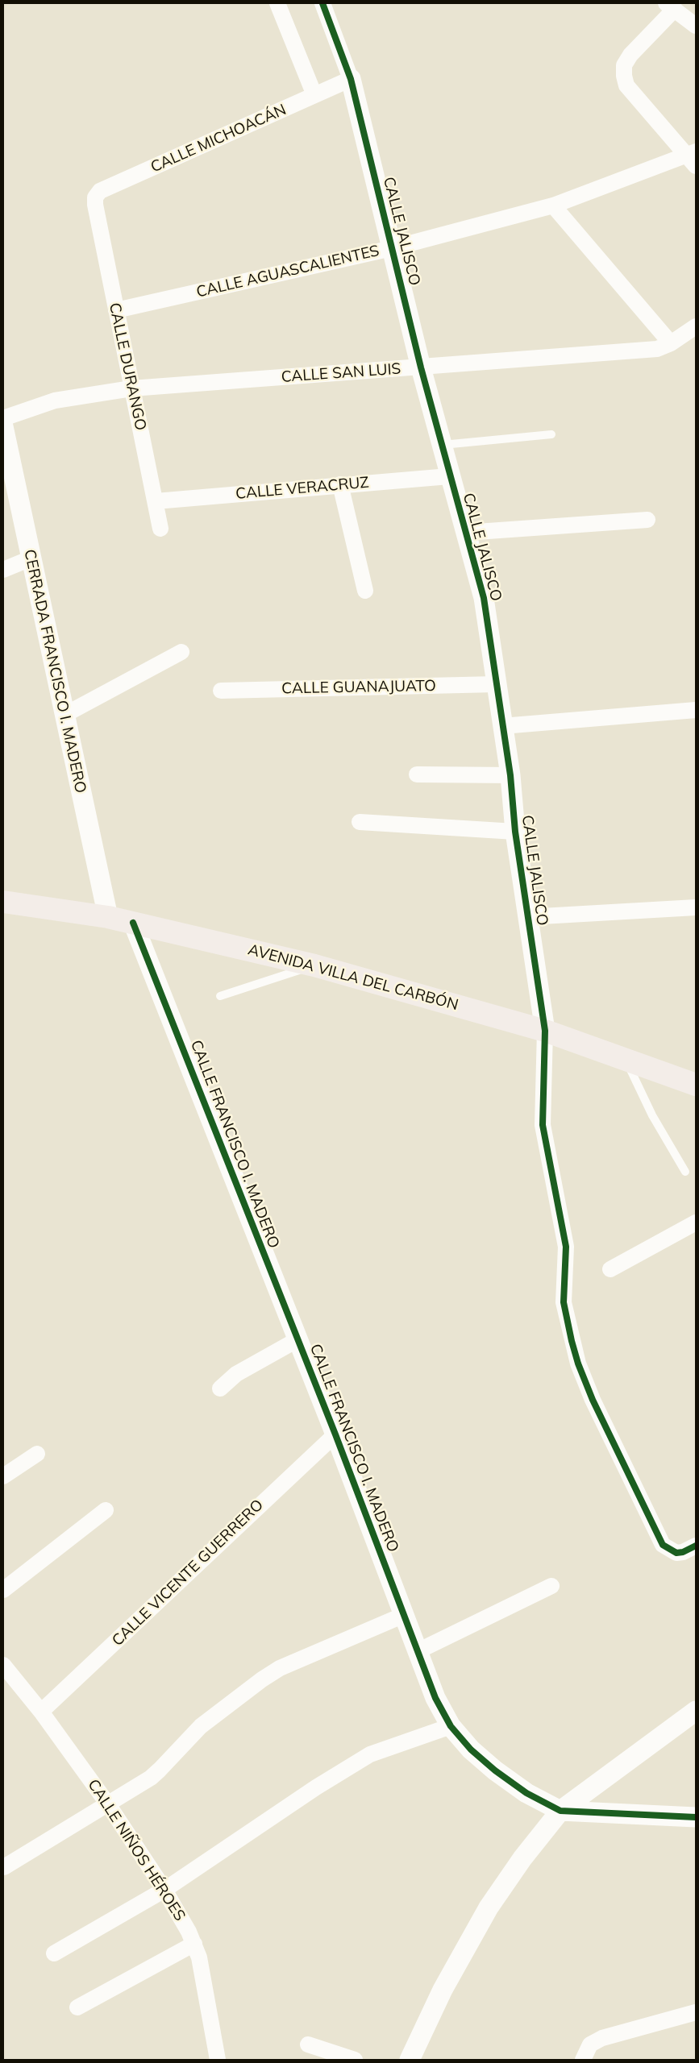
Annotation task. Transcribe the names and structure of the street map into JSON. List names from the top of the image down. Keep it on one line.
{"streets":{"main road":["AVENIDA VILLA DEL CARBÓN"],"street":["CALLE MICHOACÁN","CALLE JALISCO","CALLE AGUASCALIENTES","CALLE DURANGO","CALLE SAN LUIS","CALLE VERACRUZ","CERRADA FRANCISCO I. MADERO","CALLE GUANAJUATO","CALLE FRANCISCO I. MADERO","CALLE VICENTE GUERRERO","CALLE NIÑOS HÉROES"]},"crossings":[["CALLE MICHOACÁN","CALLE JALISCO"],["CALLE MICHOACÁN","CALLE DURANGO"],["CALLE JALISCO","CALLE AGUASCALIENTES"],["CALLE JALISCO","CALLE SAN LUIS"],["CALLE JALISCO","CALLE VERACRUZ"],["CALLE JALISCO","CALLE GUANAJUATO"],["CALLE JALISCO","AVENIDA VILLA DEL CARBÓN"],["CALLE AGUASCALIENTES","CALLE DURANGO"],["CALLE DURANGO","CALLE SAN LUIS"],["CALLE DURANGO","CALLE VERACRUZ"],["CERRADA FRANCISCO I. MADERO","AVENIDA VILLA DEL CARBÓN"],["AVENIDA VILLA DEL CARBÓN","CALLE FRANCISCO I. MADERO"],["CALLE FRANCISCO I. MADERO","CALLE VICENTE GUERRERO"],["CALLE VICENTE GUERRERO","CALLE NIÑOS HÉROES"]]}
